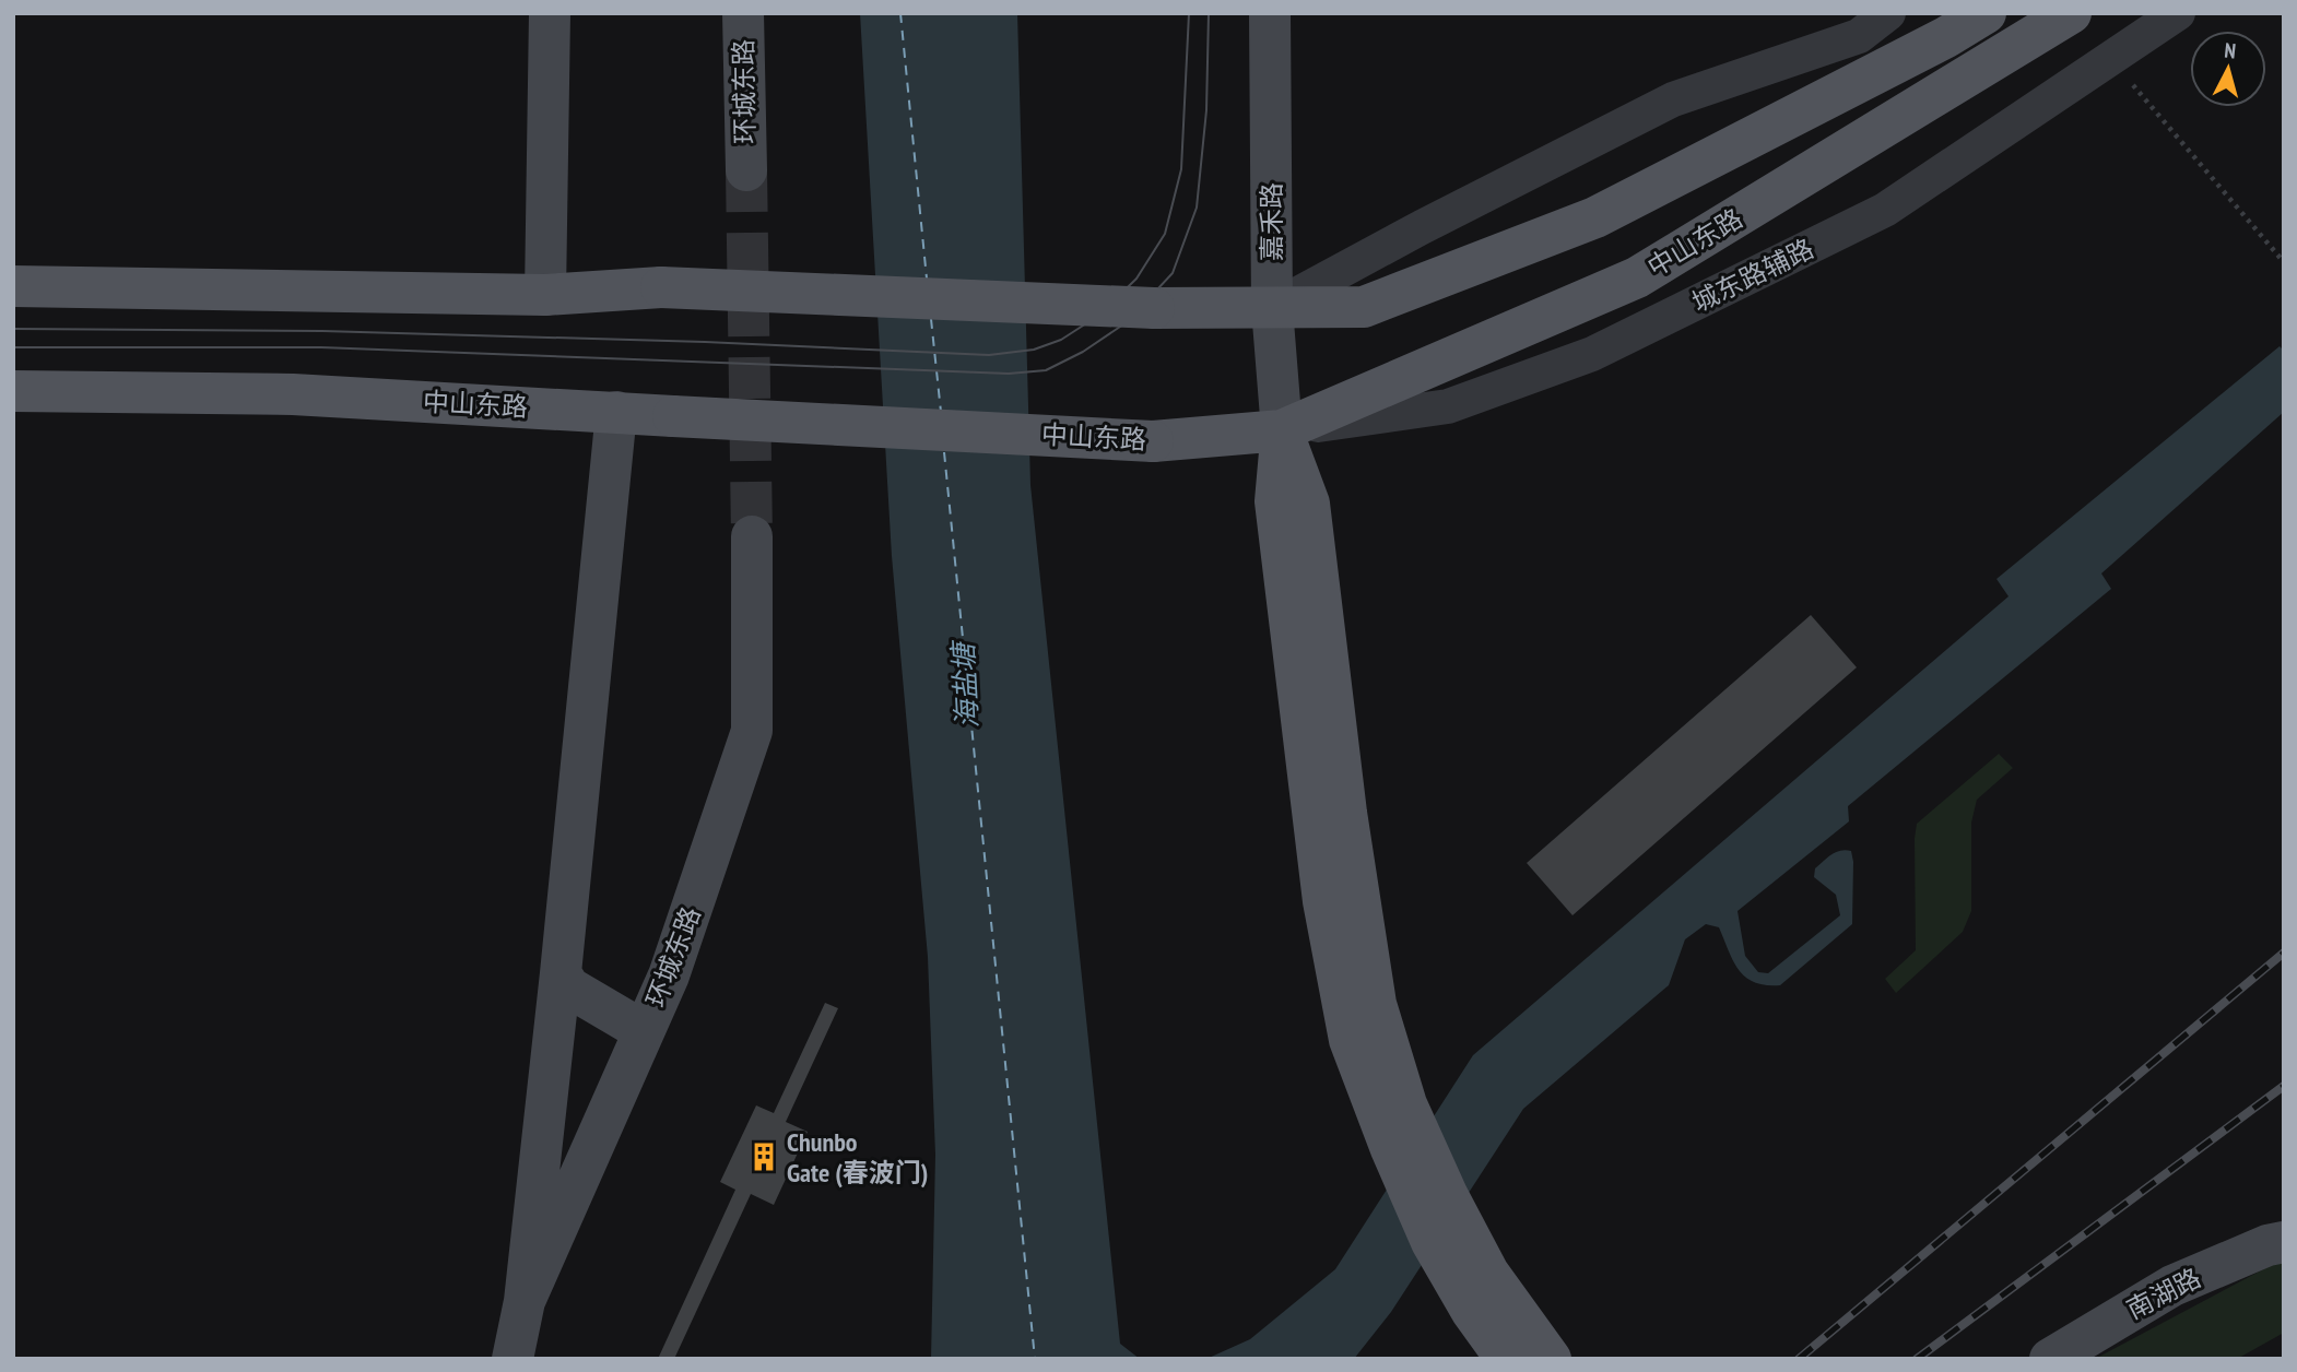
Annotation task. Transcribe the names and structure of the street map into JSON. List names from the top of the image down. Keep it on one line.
{"streets":{"main road":["中山东路"],"street":["环城东路","嘉禾路","城东路辅路","南湖路"]},"crossings":[["嘉禾路","中山东路"],["嘉禾路","城东路辅路"],["中山东路","城东路辅路"]],"water":["海盐塘"],"places":{"building":["Chunbo Gate (春波门)"]},"north":"top"}
